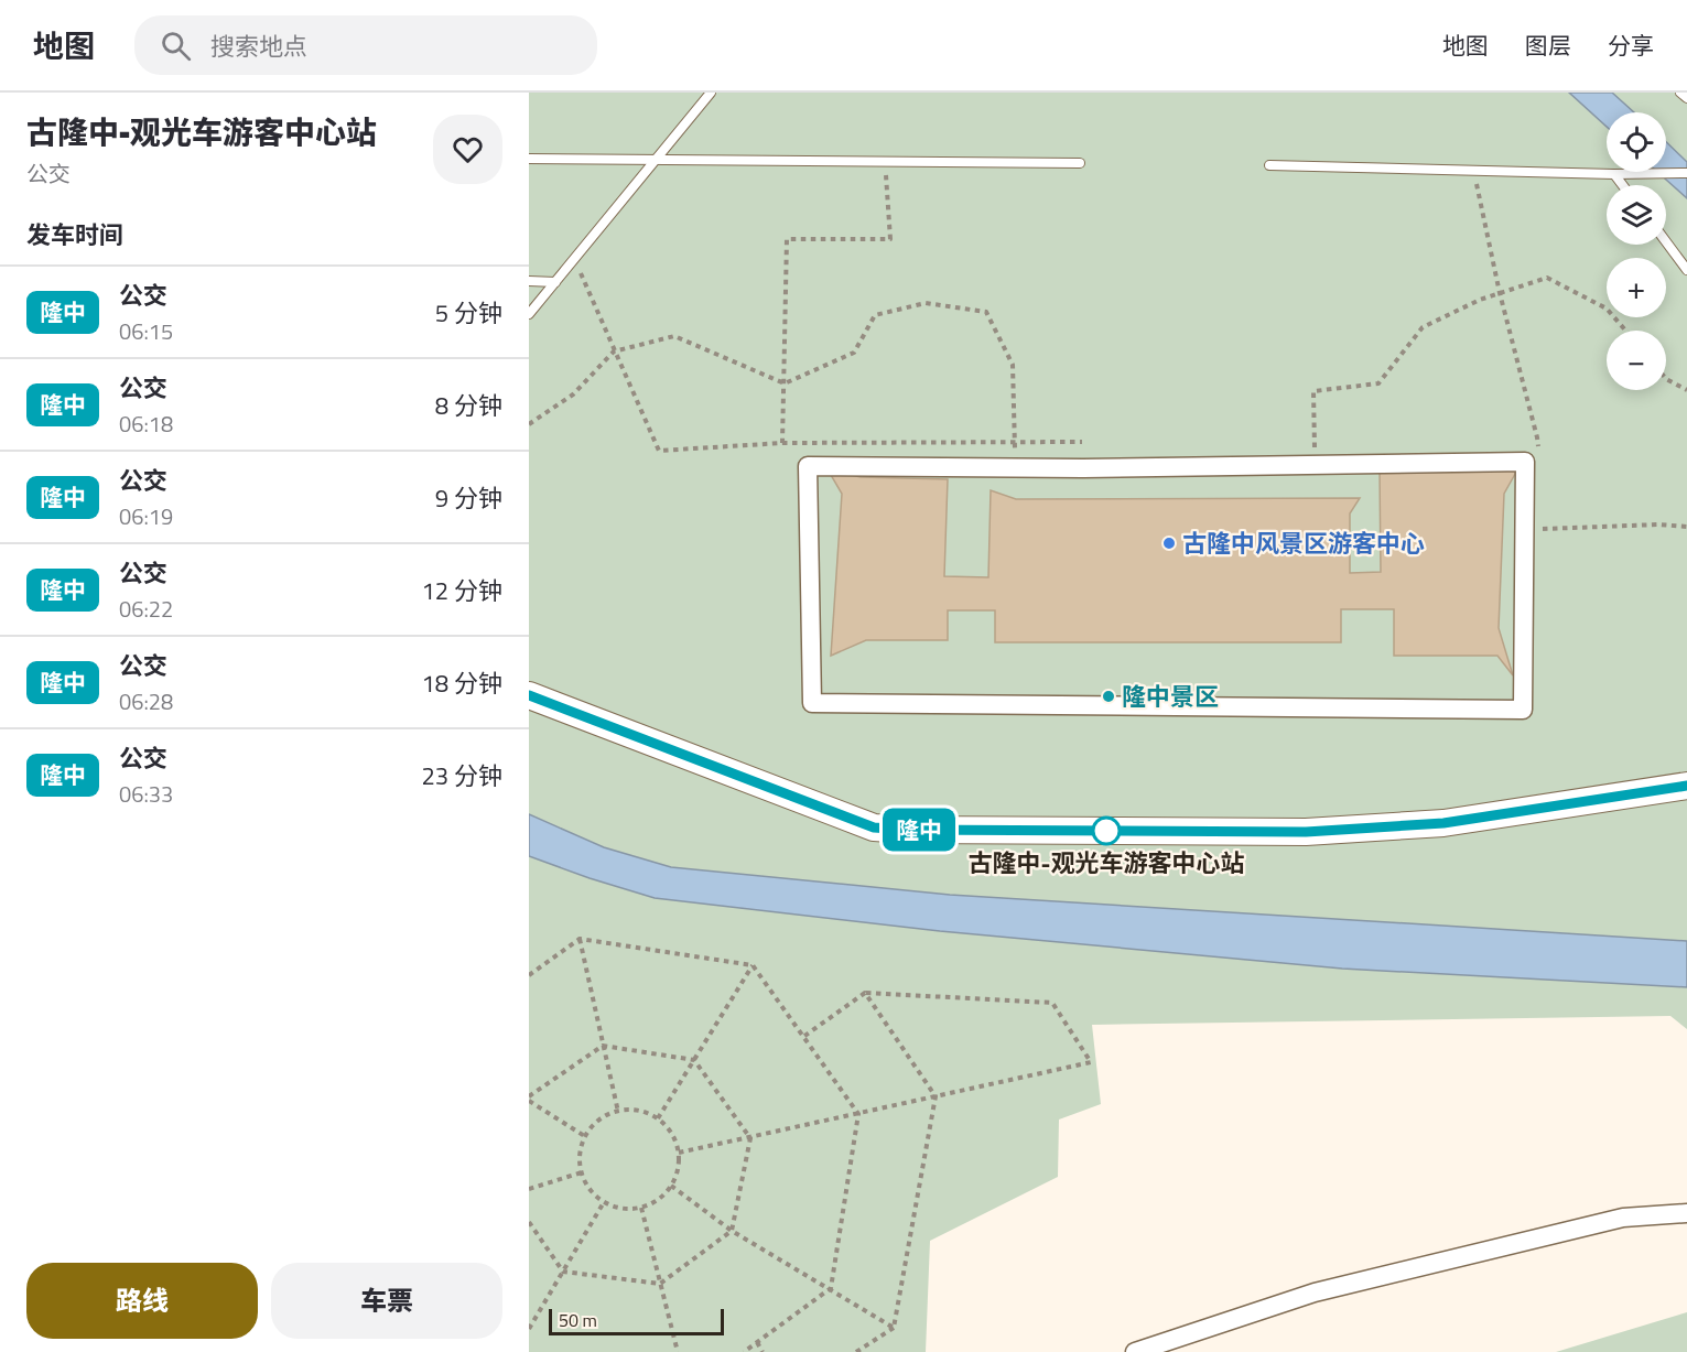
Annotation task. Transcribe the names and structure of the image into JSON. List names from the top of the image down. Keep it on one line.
{"places":["古隆中风景区游客中心","隆中景区","古隆中-观光车游客中心站"],"lines":["bus line 隆中"],"scale_bar":"50 m","page":{"header":"地图","search":"搜索地点","nav":["地图","图层","分享"],"heading":[["古隆中-观光车游客中心站","公交"],"发车时间"],"on_map":"隆中","map_buttons":["+","−"],"list":[{"mark":"隆中","name":"公交","note":"06:15","value":"5 分钟"},{"mark":"隆中","name":"公交","note":"06:18","value":"8 分钟"},{"mark":"隆中","name":"公交","note":"06:19","value":"9 分钟"},{"mark":"隆中","name":"公交","note":"06:22","value":"12 分钟"},{"mark":"隆中","name":"公交","note":"06:28","value":"18 分钟"},{"mark":"隆中","name":"公交","note":"06:33","value":"23 分钟"}],"buttons":["路线","车票"],"scale":"50 m"}}
